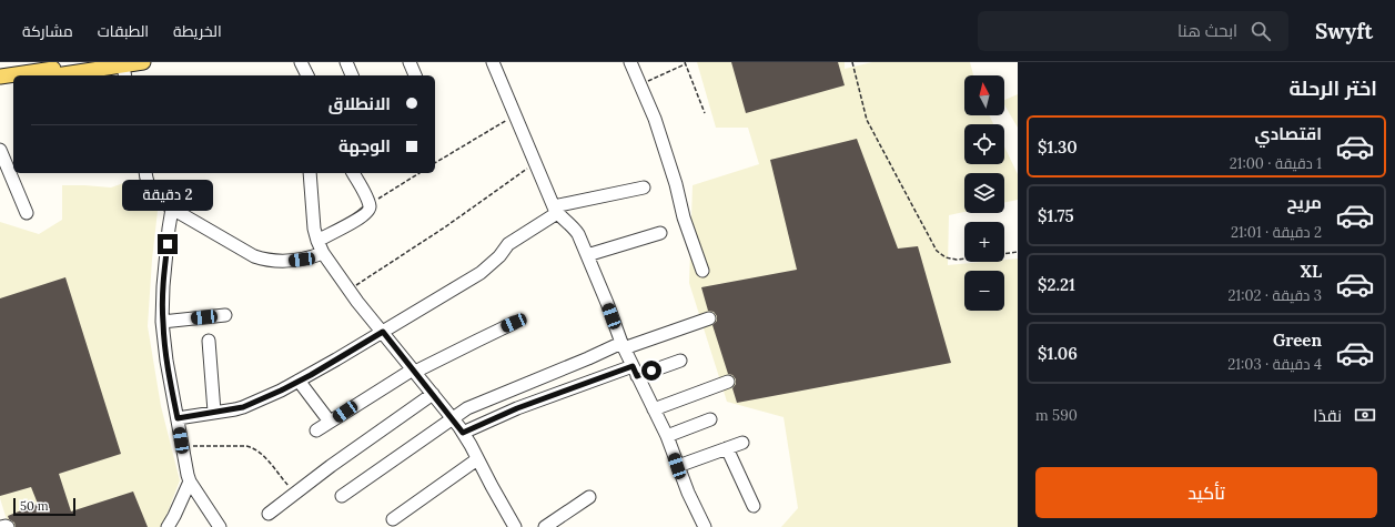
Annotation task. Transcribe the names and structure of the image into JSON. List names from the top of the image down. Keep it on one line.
{"scale_bar":"50 m","north":"top","page":{"header":"Swyft","search":"ابحث هنا","nav":["الخريطة","الطبقات","مشاركة"],"heading":"اختر الرحلة","map_buttons":["+","−"],"banner":["الانطلاق","الوجهة"],"list":[{"name":"اقتصادي","note":"1 دقيقة · 21:00","value":"$1.30"},{"name":"مريح","note":"2 دقيقة · 21:01","value":"$1.75"},{"name":"XL","note":"3 دقيقة · 21:02","value":"$2.21"},{"name":"Green","note":"4 دقيقة · 21:03","value":"$1.06"}],"bubble":"2 دقيقة","pay":["نقدًا","590 m"],"buttons":"تأكيد","scale":"50 m"}}
